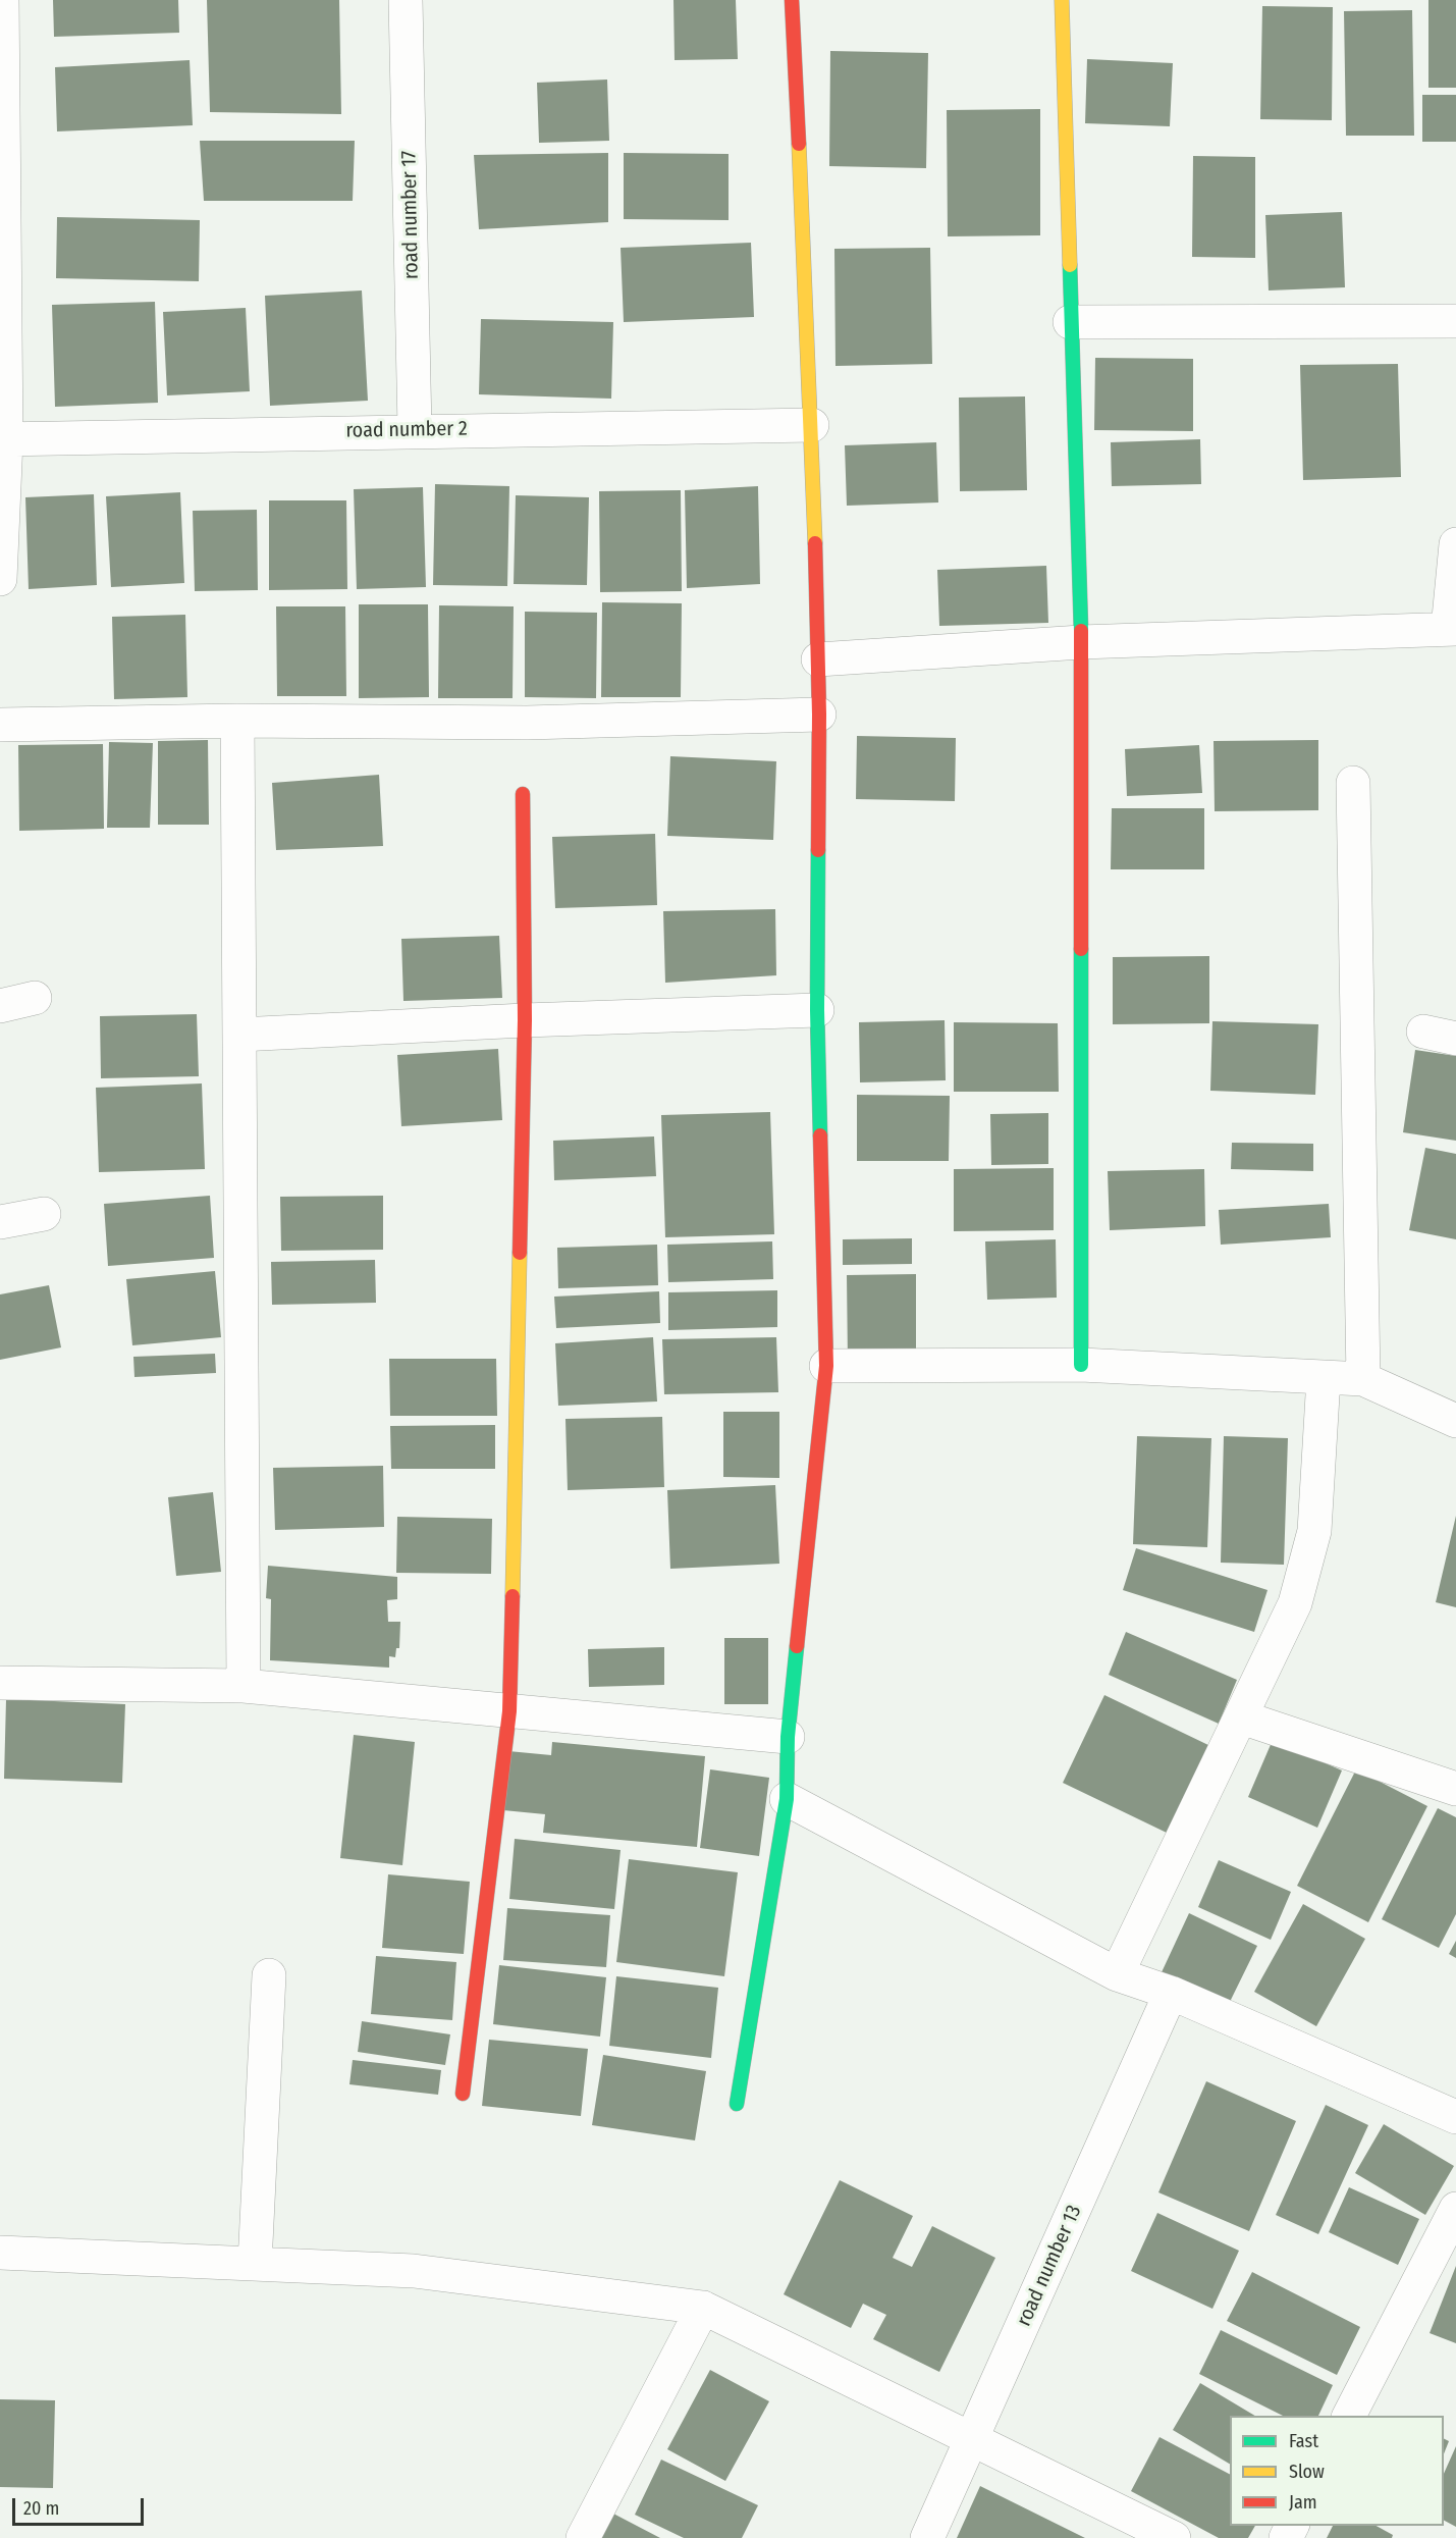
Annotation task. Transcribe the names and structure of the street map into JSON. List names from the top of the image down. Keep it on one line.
{"streets":{"street":["road number 17","road number 2","road number 13"]},"crossings":[["road number 17","road number 2"]],"legend":["Fast","Slow","Jam"],"scale_bar":"20 m"}
